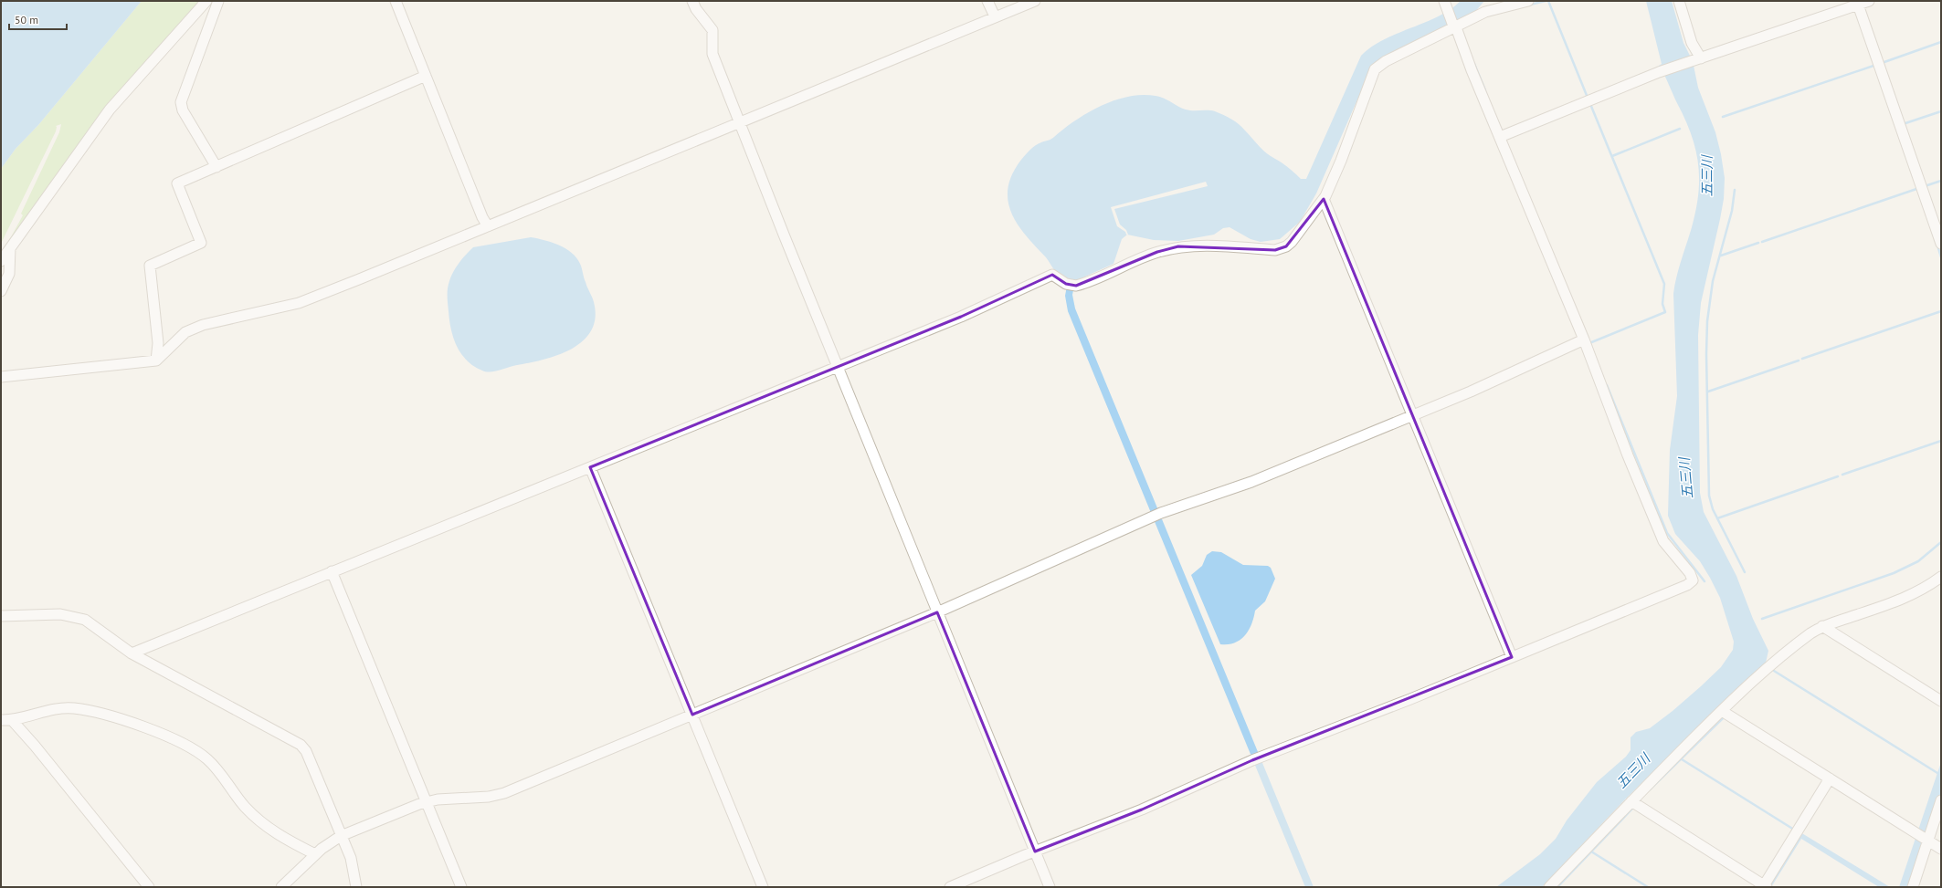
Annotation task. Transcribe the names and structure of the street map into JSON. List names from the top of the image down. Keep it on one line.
{"water":["五三川"],"scale_bar":"50 m"}
